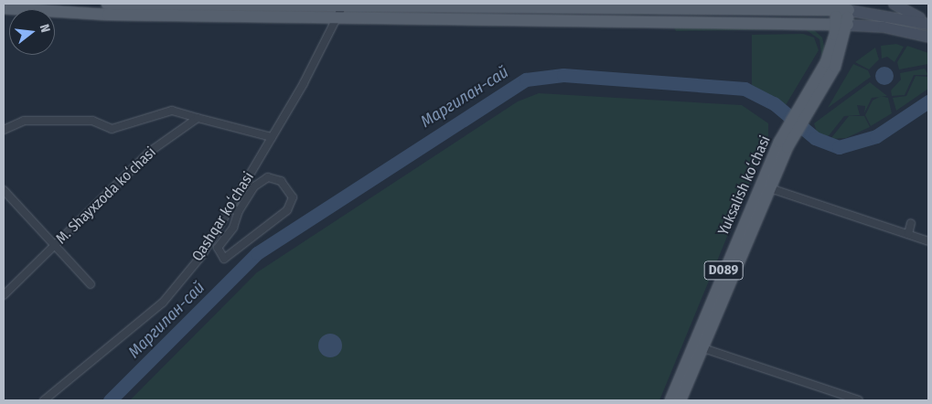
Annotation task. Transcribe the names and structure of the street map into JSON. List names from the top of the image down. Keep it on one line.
{"streets":{"main road":["Yuksalish koʻchasi","D089"],"street":["M. Shayxzoda koʻchasi","Qashqar koʻchasi"]},"water":["Маргилан-сай"],"north":"right"}
